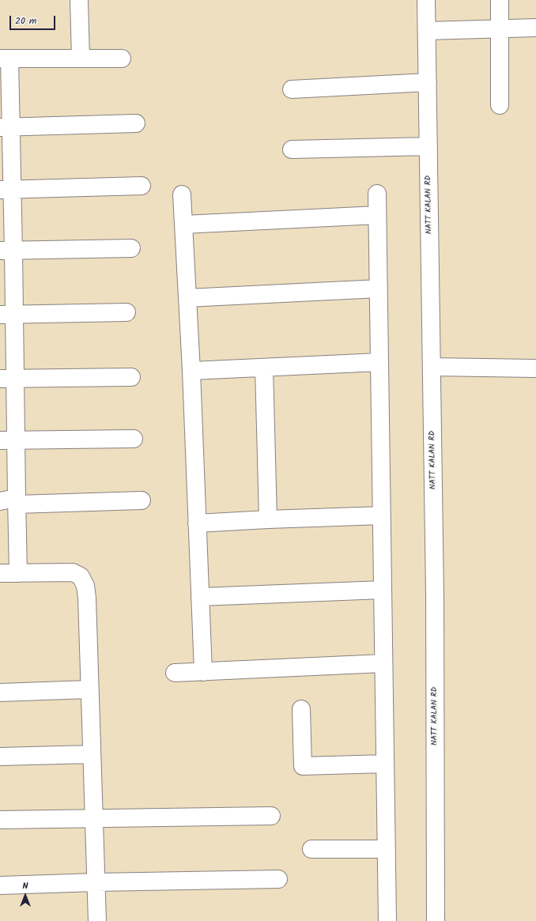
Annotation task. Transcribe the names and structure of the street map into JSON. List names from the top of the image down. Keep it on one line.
{"streets":{"street":["NATT KALAN RD"]},"scale_bar":"20 m","north":"top"}
